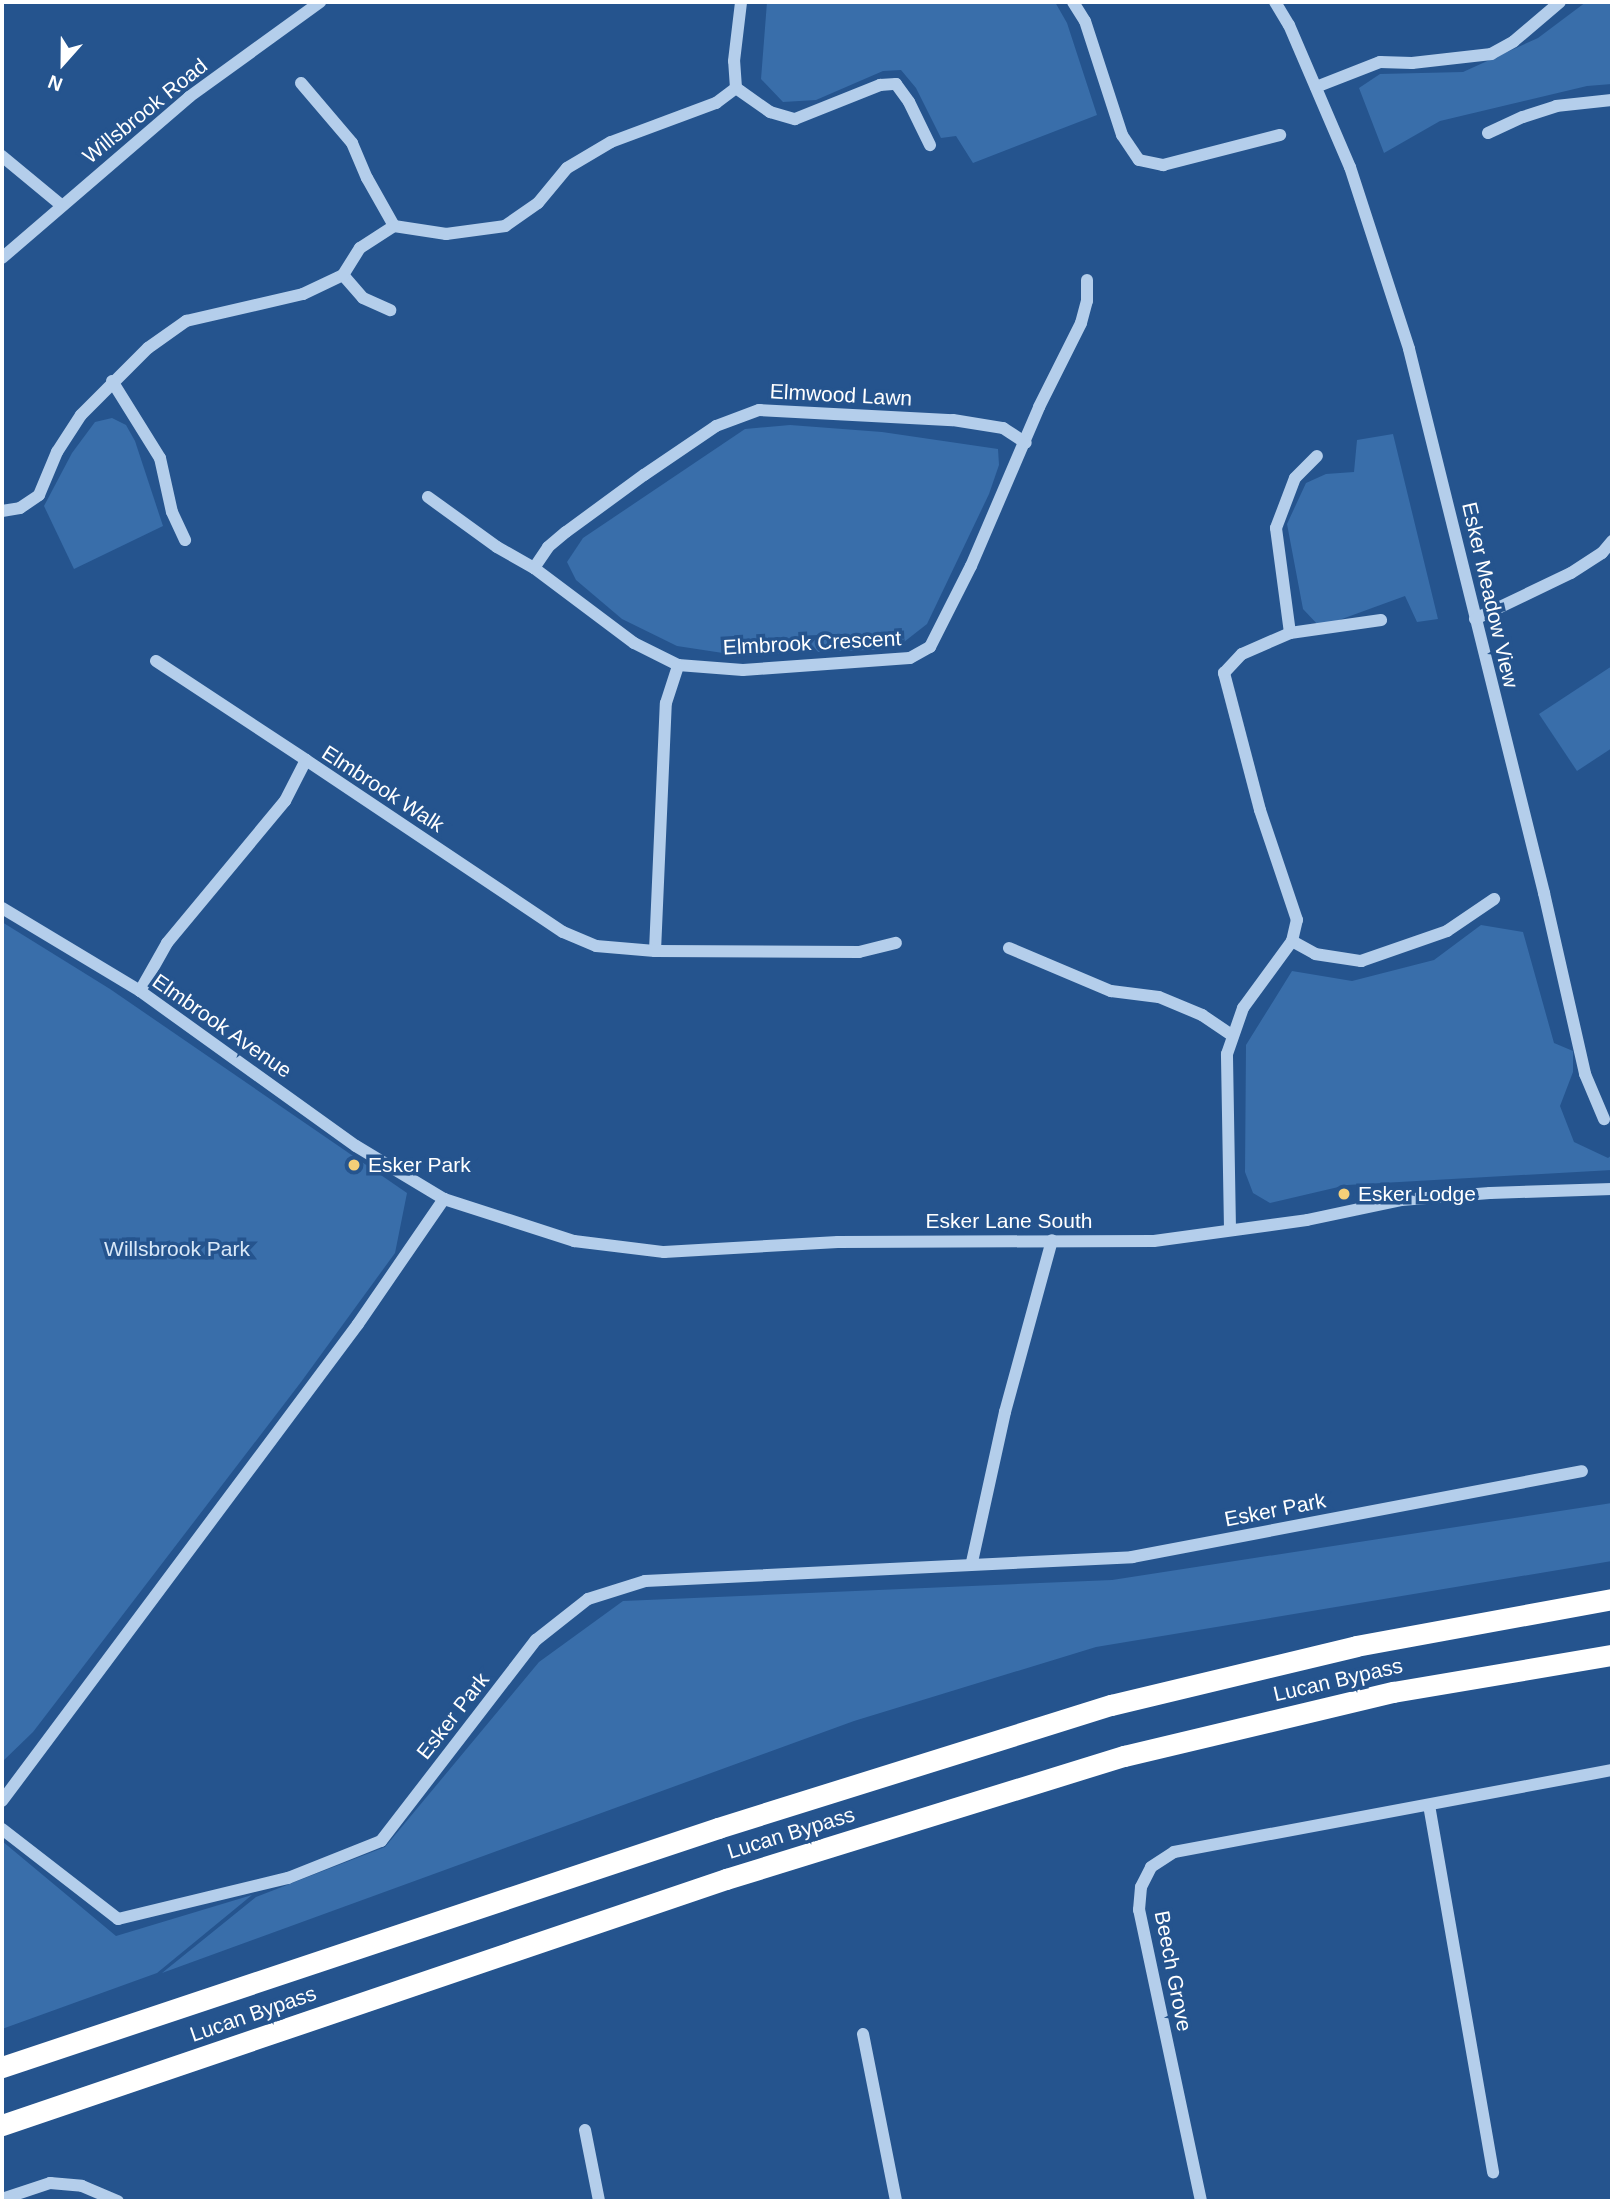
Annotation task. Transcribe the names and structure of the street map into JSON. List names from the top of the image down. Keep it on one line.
{"streets":{"highway":["Lucan Bypass"],"street":["Willsbrook Road","Elmwood Lawn","Esker Meadow View","Elmbrook Crescent","Elmbrook Walk","Elmbrook Avenue","Esker Lane South","Esker Park","Beech Grove"]},"crossings":[["Elmwood Lawn","Elmbrook Crescent"],["Elmbrook Walk","Elmbrook Avenue"],["Elmbrook Avenue","Esker Lane South"]],"parks":["Willsbrook Park"],"places":["Esker Park","Esker Lodge"],"north":"bottom"}
